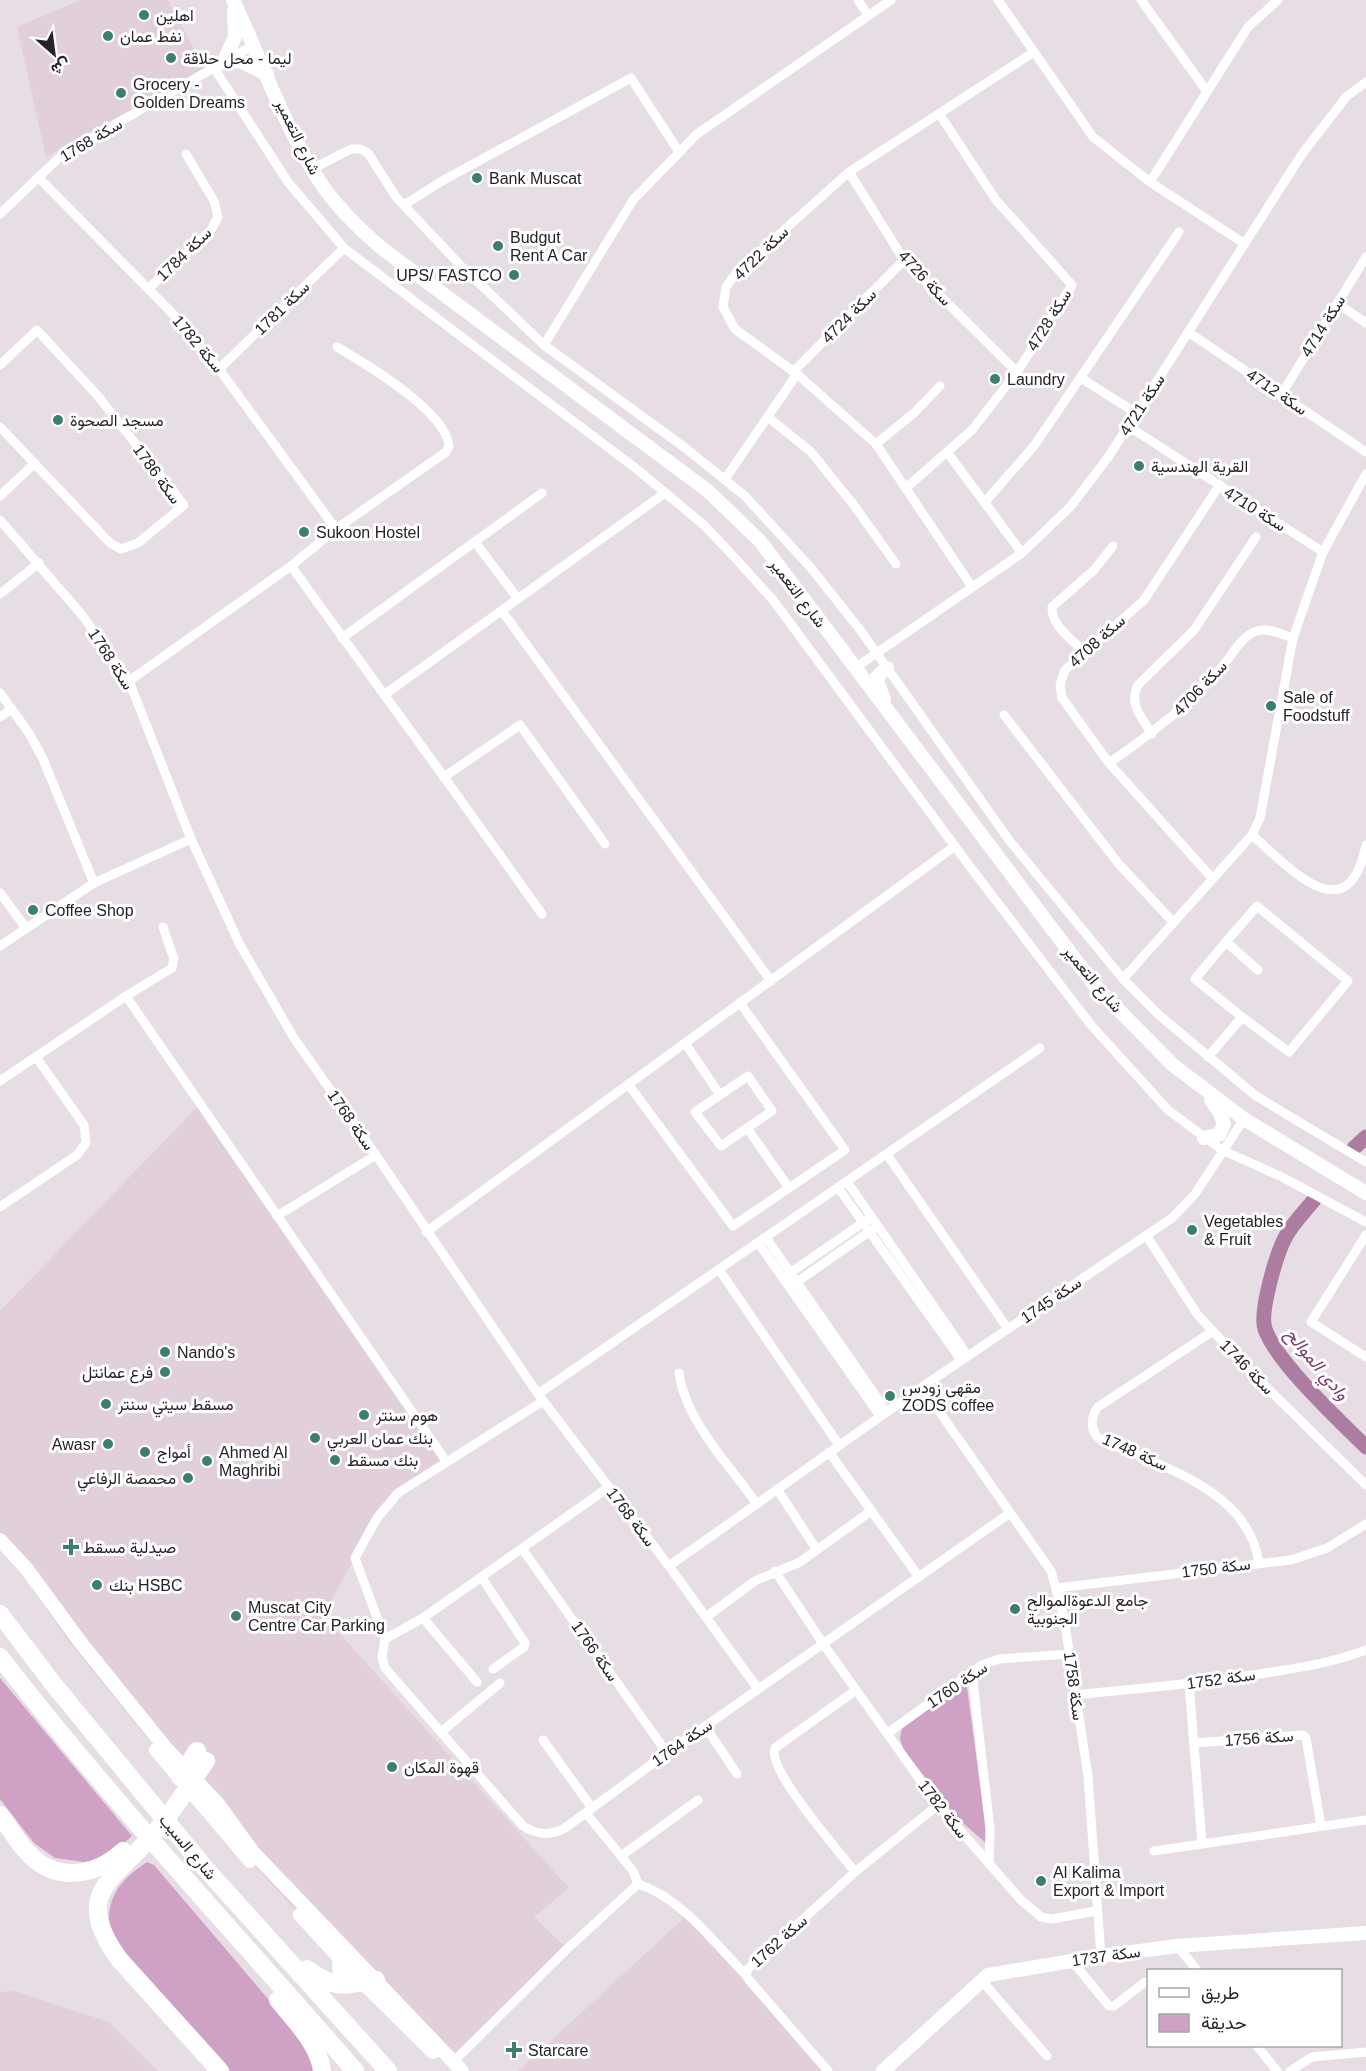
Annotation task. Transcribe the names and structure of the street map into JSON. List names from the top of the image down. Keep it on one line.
{"streets":{"highway":["شارع السيب"],"main road":["شارع التعمير","سكة 1737"],"street":["سكة 1768","سكة 4722","سكة 1784","سكة 4726","سكة 1781","سكة 4724","سكة 4728","سكة 4714","سكة 1782","سكة 4712","سكة 4721","سكة 1786","سكة 4710","سكة 4708","سكة 4706","سكة 1745","سكة 1746","سكة 1748","سكة 1750","سكة 1766","سكة 1752","سكة 1760","سكة 1758","سكة 1756","سكة 1764","سكة 1762"]},"crossings":[["شارع التعمير","سكة 1768"],["شارع التعمير","سكة 4721"],["شارع التعمير","سكة 1745"],["سكة 1768","سكة 1782"],["سكة 1768","سكة 1745"],["سكة 1768","سكة 1764"],["سكة 4722","سكة 4726"],["سكة 4722","سكة 4724"],["سكة 4722","سكة 4728"],["سكة 4722","سكة 4721"],["سكة 1784","سكة 1782"],["سكة 4726","سكة 4724"],["سكة 4726","سكة 4728"],["سكة 1781","سكة 1782"],["سكة 4714","سكة 4712"],["سكة 1782","سكة 1760"],["سكة 1782","سكة 1758"],["سكة 1782","سكة 1764"],["سكة 1782","سكة 1762"],["سكة 4712","سكة 4721"],["سكة 4721","سكة 4710"],["سكة 4710","سكة 4708"],["سكة 4708","سكة 4706"],["سكة 1745","سكة 1746"],["سكة 1745","سكة 1758"],["سكة 1746","سكة 1748"],["سكة 1748","سكة 1750"],["سكة 1750","سكة 1758"],["سكة 1766","سكة 1764"],["سكة 1752","سكة 1758"],["سكة 1760","سكة 1758"],["سكة 1758","سكة 1764"],["سكة 1758","سكة 1737"]],"water":["وادي الموالح"],"places":{"other":["اهلين","نفط عمان","ليما - محل حلاقة","Grocery - Golden Dreams","Bank Muscat","Budgut Rent A Car","UPS/ FASTCO","Laundry","مسجد الصحوة","القرية الهندسية","Sukoon Hostel","Sale of Foodstuff","Coffee Shop","Vegetables & Fruit","Nando's","فرع عمانتل","مقهى زودس ZODS coffee","مسقط سيتي سنتر","هوم سنتر","بنك عمان العربي","Awasr","أمواج","بنك مسقط","Ahmed Al Maghribi","محمصة الرفاعي","بنك HSBC","جامع الدعوةالموالح الجنوبية","Muscat City Centre Car Parking","قهوة المكان","Al Kalima Export & Import"],"health":["صيدلية مسقط","Starcare"]},"legend":["طريق","حديقة"],"north":"bottom right"}
